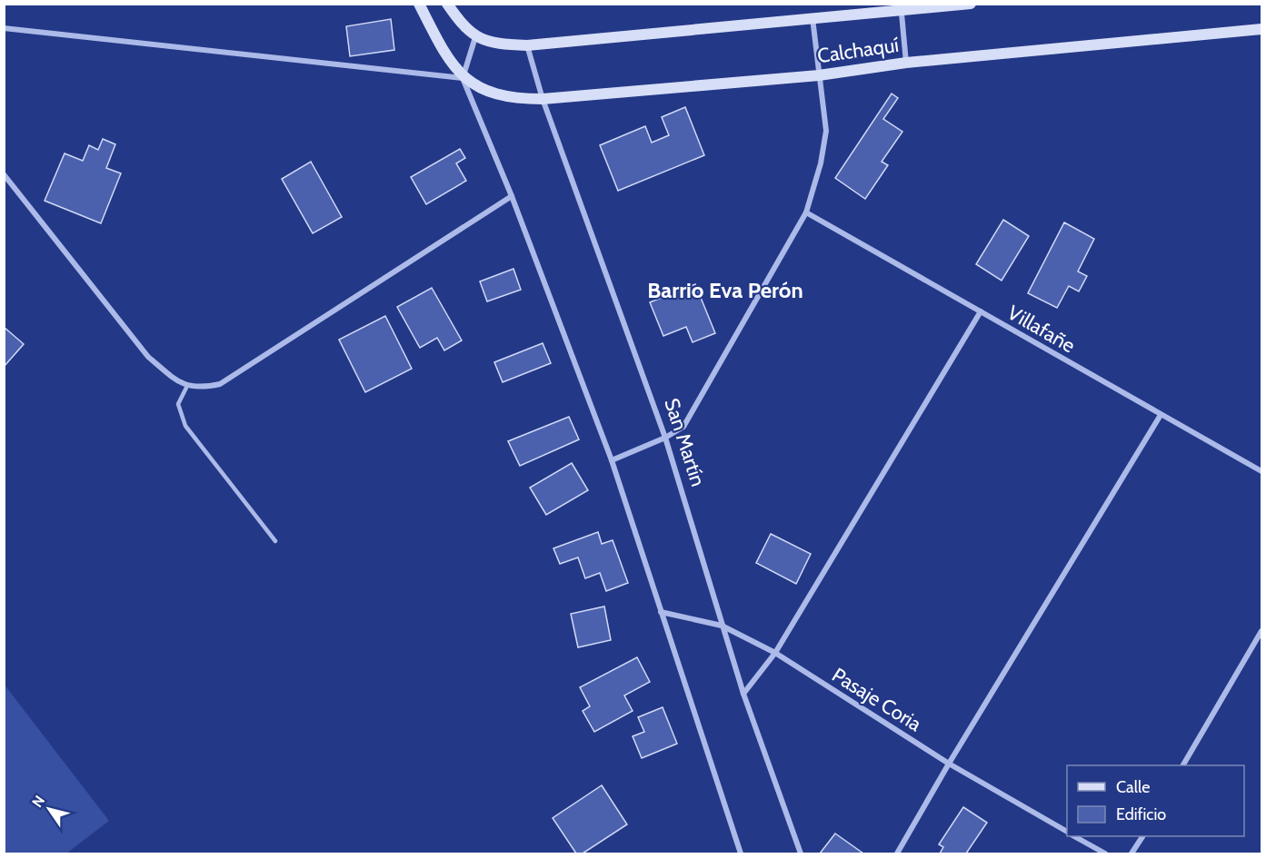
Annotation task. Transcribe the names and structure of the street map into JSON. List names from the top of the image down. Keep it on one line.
{"streets":{"street":["Calchaquí","Villafañe","San Martín","Pasaje Coria"]},"crossings":[["Calchaquí","San Martín"],["San Martín","Pasaje Coria"]],"districts":["Barrio Eva Perón"],"legend":["Calle","Edificio"],"north":"top left"}
